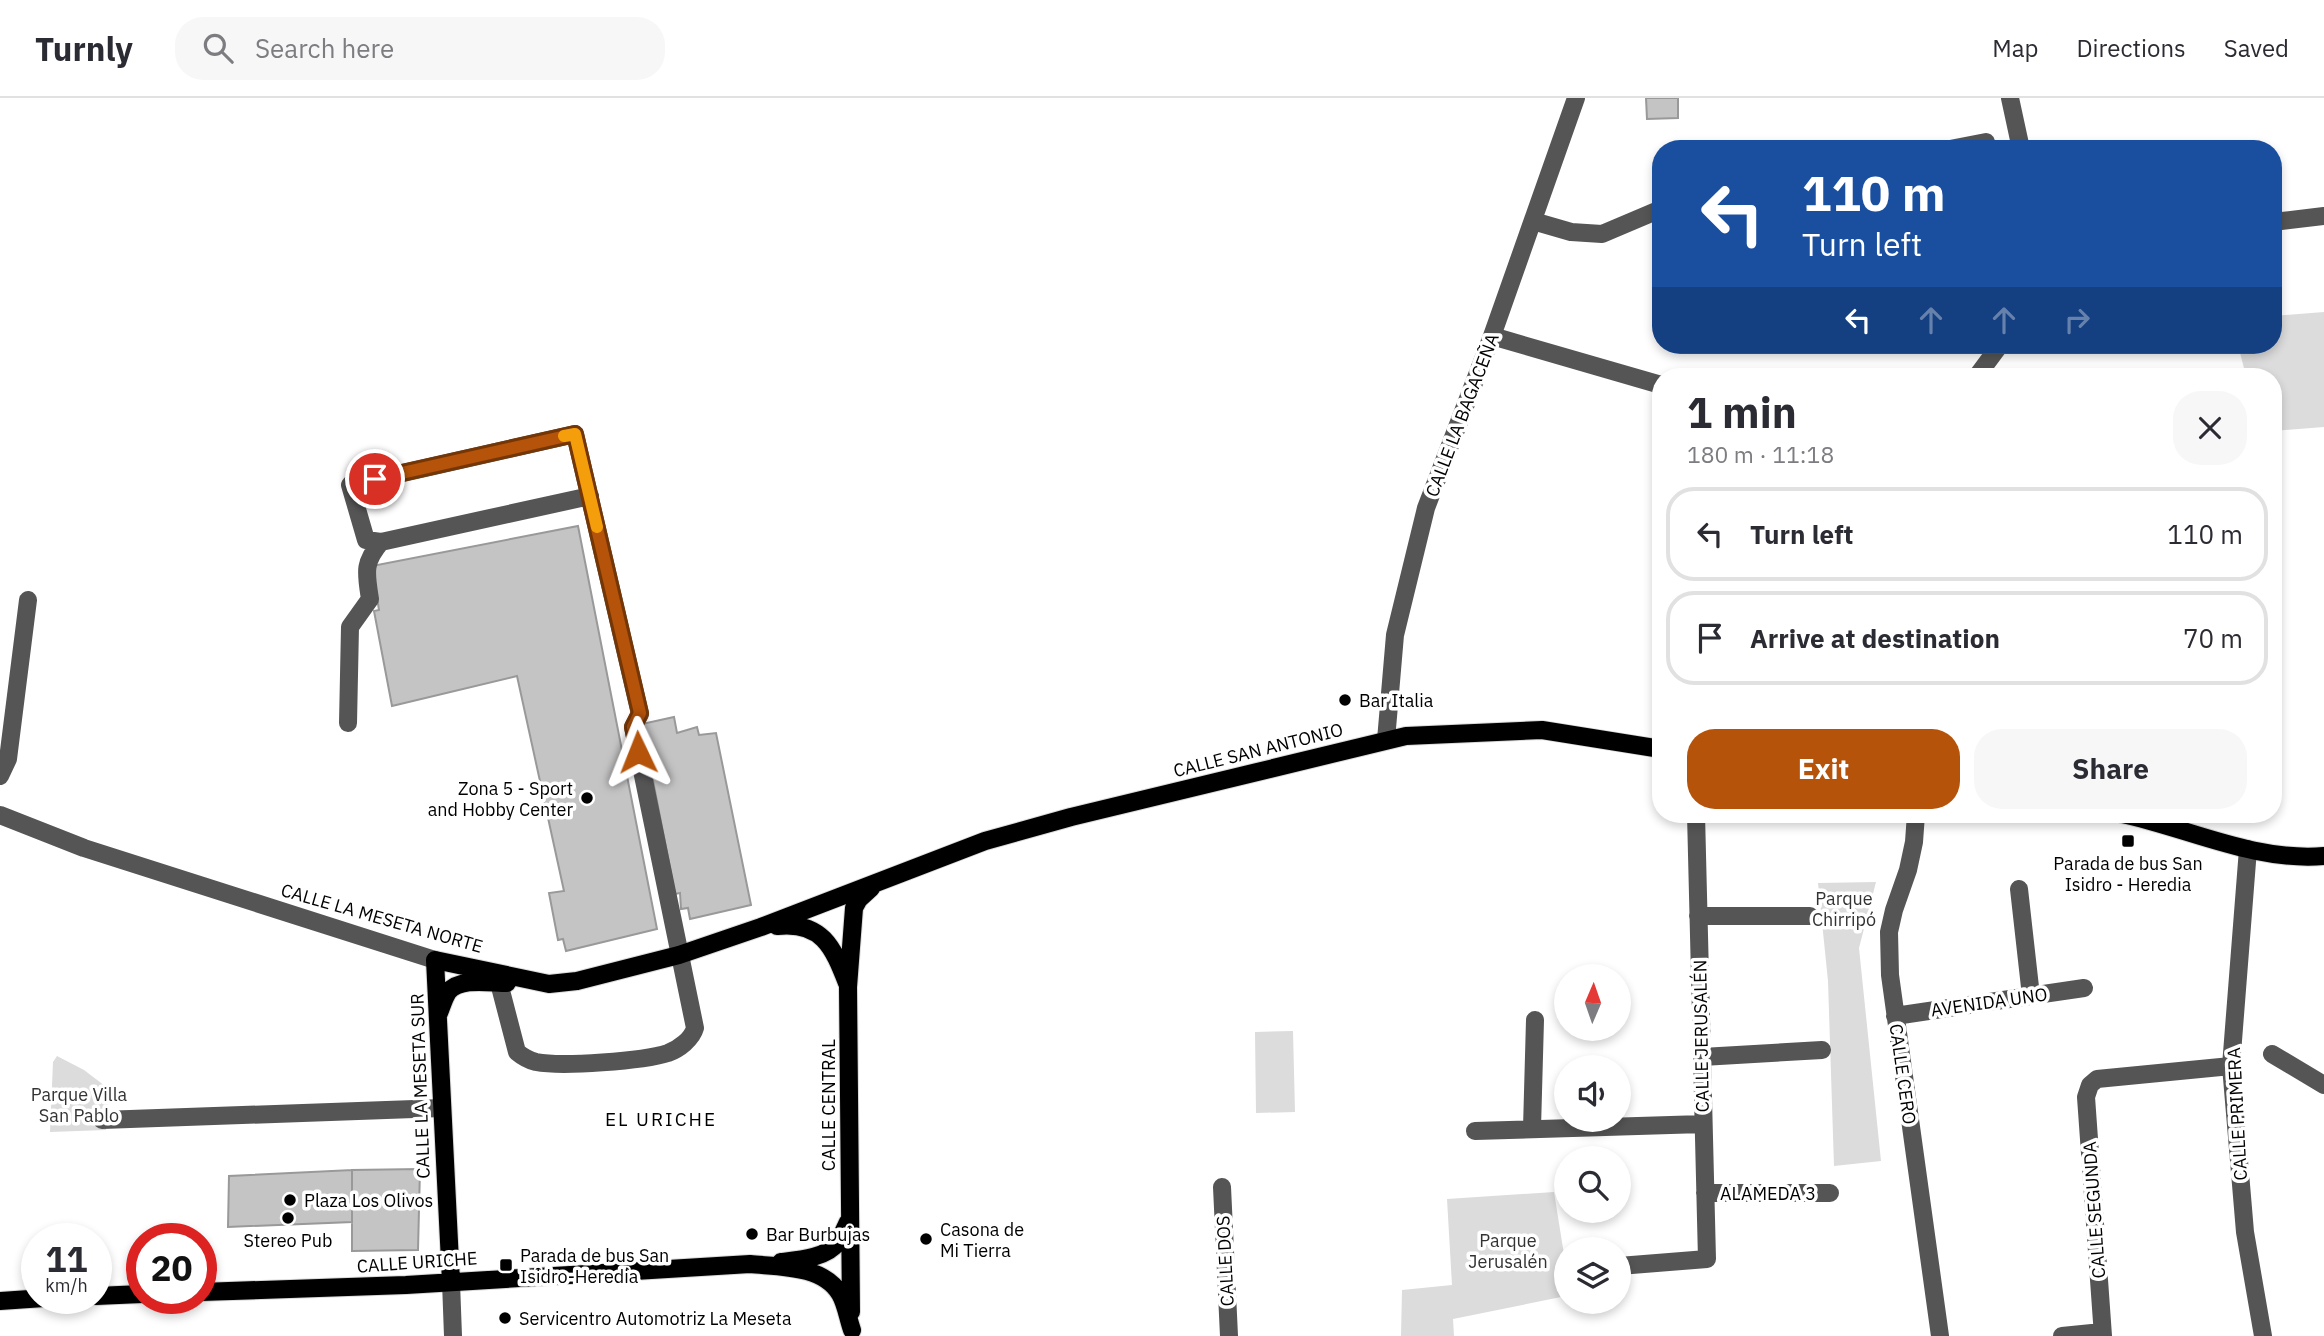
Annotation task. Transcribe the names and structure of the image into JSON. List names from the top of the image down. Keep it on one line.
{"streets":{"main road":["CALLE SAN ANTONIO","CALLE LA MESETA NORTE","CALLE LA MESETA SUR","CALLE CENTRAL","CALLE URICHE"],"street":["CALLE LA BAGACEÑA","AVENIDA UNO","CALLE JERUSALÉN","CALLE CERO","CALLE PRIMERA","ALAMEDA 3","CALLE SEGUNDA","CALLE DOS"]},"crossings":[["CALLE LA BAGACEÑA","CALLE SAN ANTONIO"],["CALLE SAN ANTONIO","CALLE LA MESETA NORTE"],["CALLE SAN ANTONIO","CALLE CENTRAL"],["CALLE LA MESETA NORTE","CALLE LA MESETA SUR"],["CALLE LA MESETA NORTE","CALLE CENTRAL"],["AVENIDA UNO","CALLE CERO"],["CALLE JERUSALÉN","ALAMEDA 3"],["CALLE LA MESETA SUR","CALLE URICHE"],["CALLE CENTRAL","CALLE URICHE"],["CALLE PRIMERA","CALLE SEGUNDA"]],"districts":["EL URICHE"],"parks":["Parque Chirripó","Parque Villa San Pablo","Parque Jerusalén"],"places":{"other":["Bar Italia","Zona 5 - Sport and Hobby Center","Plaza Los Olivos","Stereo Pub","Bar Burbujas","Casona de Mi Tierra","Servicentro Automotriz La Meseta"],"transit":["Parada de bus San Isidro - Heredia","Parada de bus San Isidro-Heredia"]},"north":"top","page":{"header":"Turnly","search":"Search here","nav":["Map","Directions","Saved"],"turn":["110 m","Turn left"],"heading":["1 min","180 m · 11:18"],"list":[{"name":"Turn left","value":"110 m"},{"name":"Arrive at destination","value":"70 m"}],"buttons":["Exit","Share"],"speed":"11 km/h","limit":"20"}}
